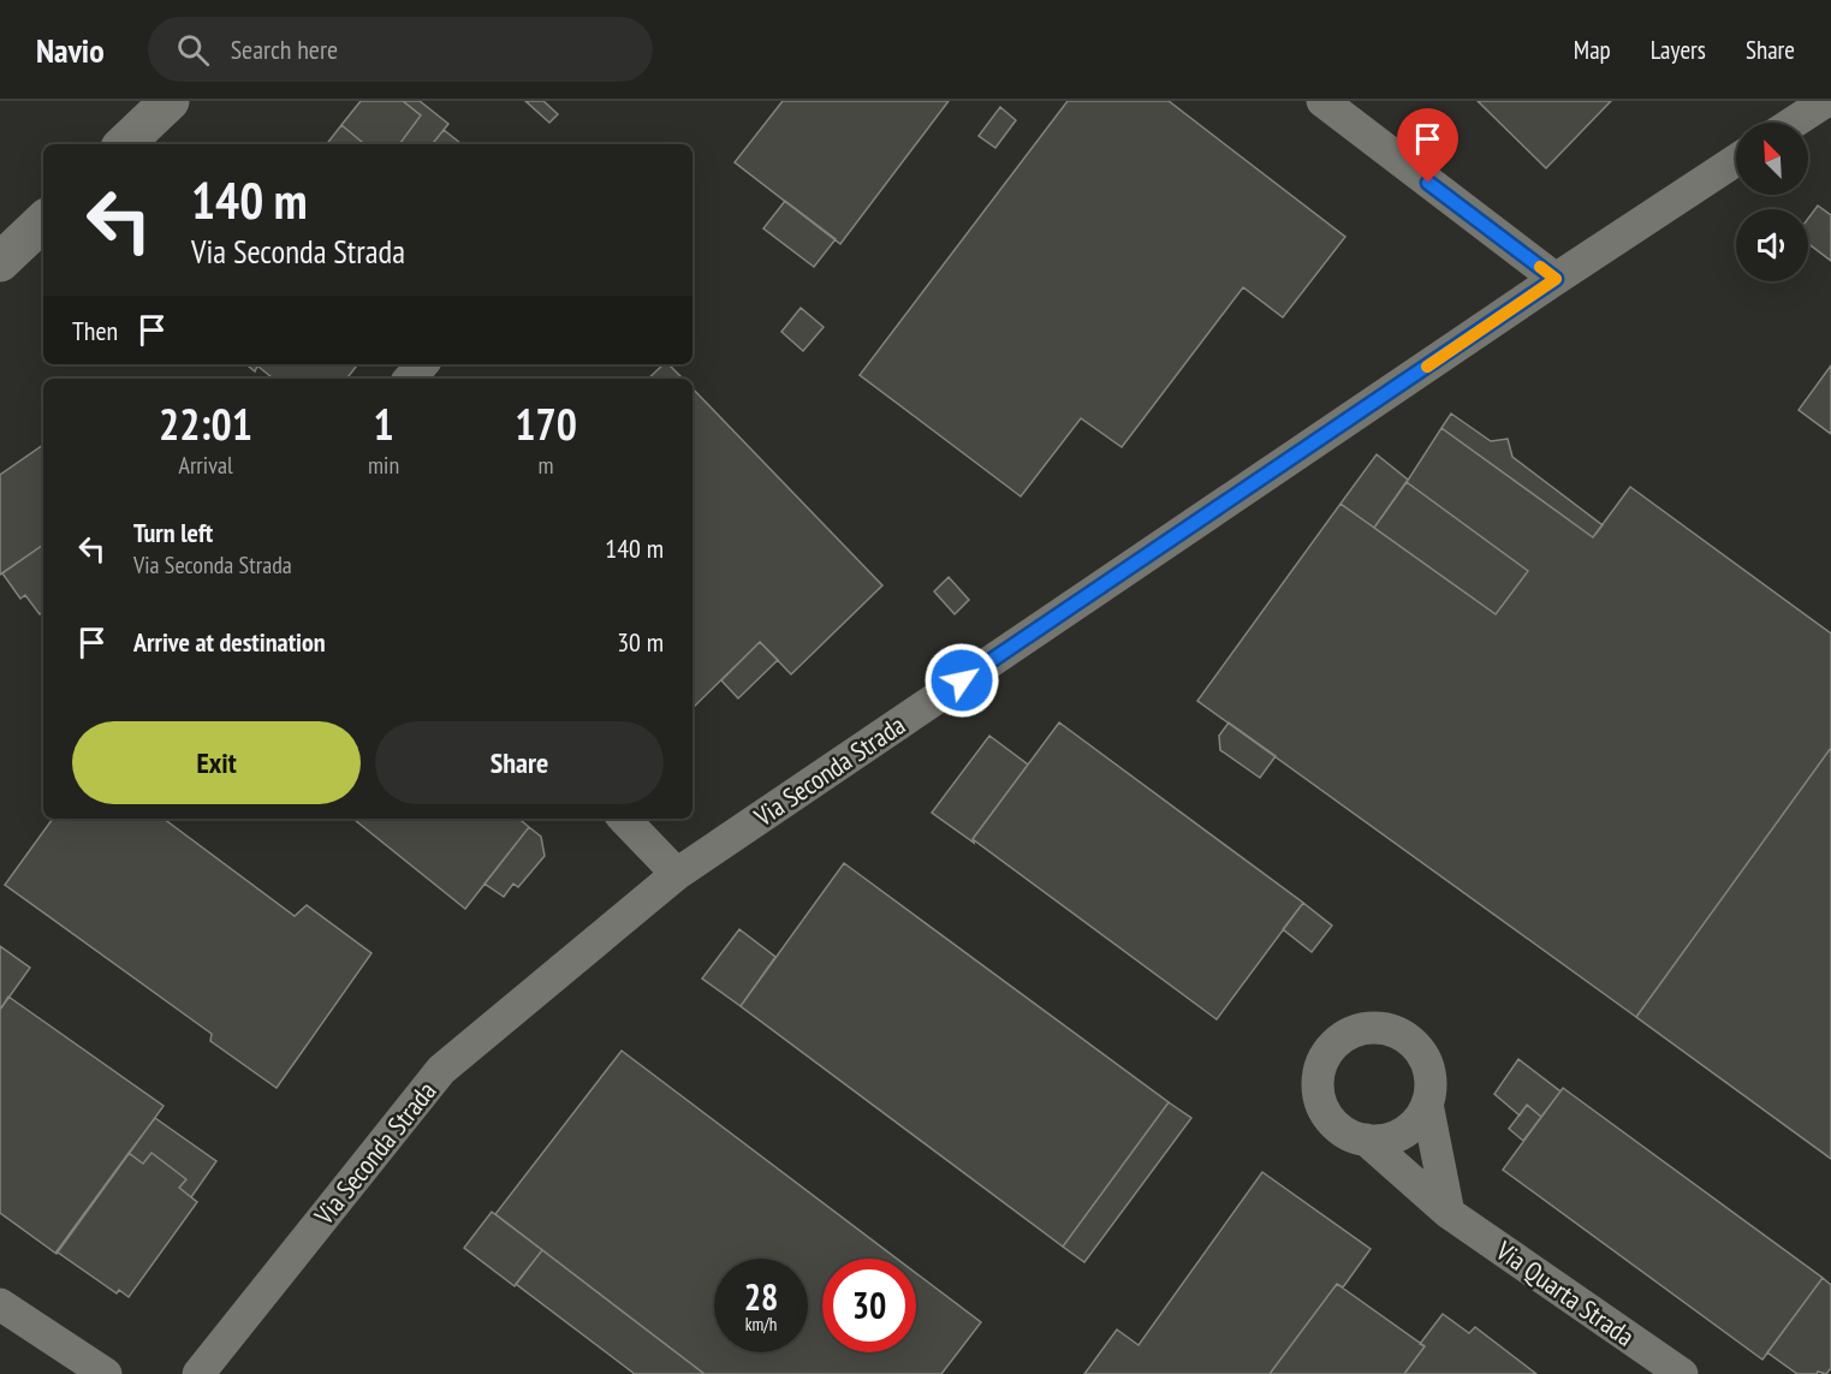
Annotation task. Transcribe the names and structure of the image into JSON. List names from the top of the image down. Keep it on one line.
{"streets":{"street":["Via Seconda Strada","Via Quarta Strada"]},"north":"top left","page":{"header":"Navio","search":"Search here","nav":["Map","Layers","Share"],"turn":["140 m","Via Seconda Strada"],"then":"Then","eta":["22:01","Arrival","1","min","170","m"],"list":[{"name":"Turn left","note":"Via Seconda Strada","value":"140 m"},{"name":"Arrive at destination","value":"30 m"}],"buttons":["Exit","Share"],"speed":"28 km/h","limit":"30"}}
